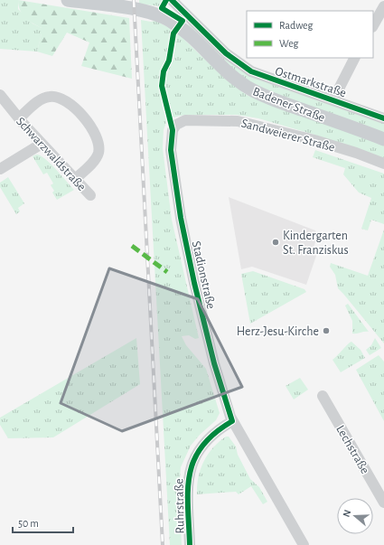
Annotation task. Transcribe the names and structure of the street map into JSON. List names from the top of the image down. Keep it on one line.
{"streets":{"main road":["Badener Straße"],"street":["Ostmarkstraße","Sandweierer Straße","Schwarzwaldstraße","Stadionstraße","Lechstraße","Ruhrstraße"]},"crossings":[["Sandweierer Straße","Stadionstraße"],["Stadionstraße","Ruhrstraße"]],"places":["Kindergarten St. Franziskus","Herz-Jesu-Kirche"],"legend":["Radweg","Weg"],"scale_bar":"50 m","north":"left"}
